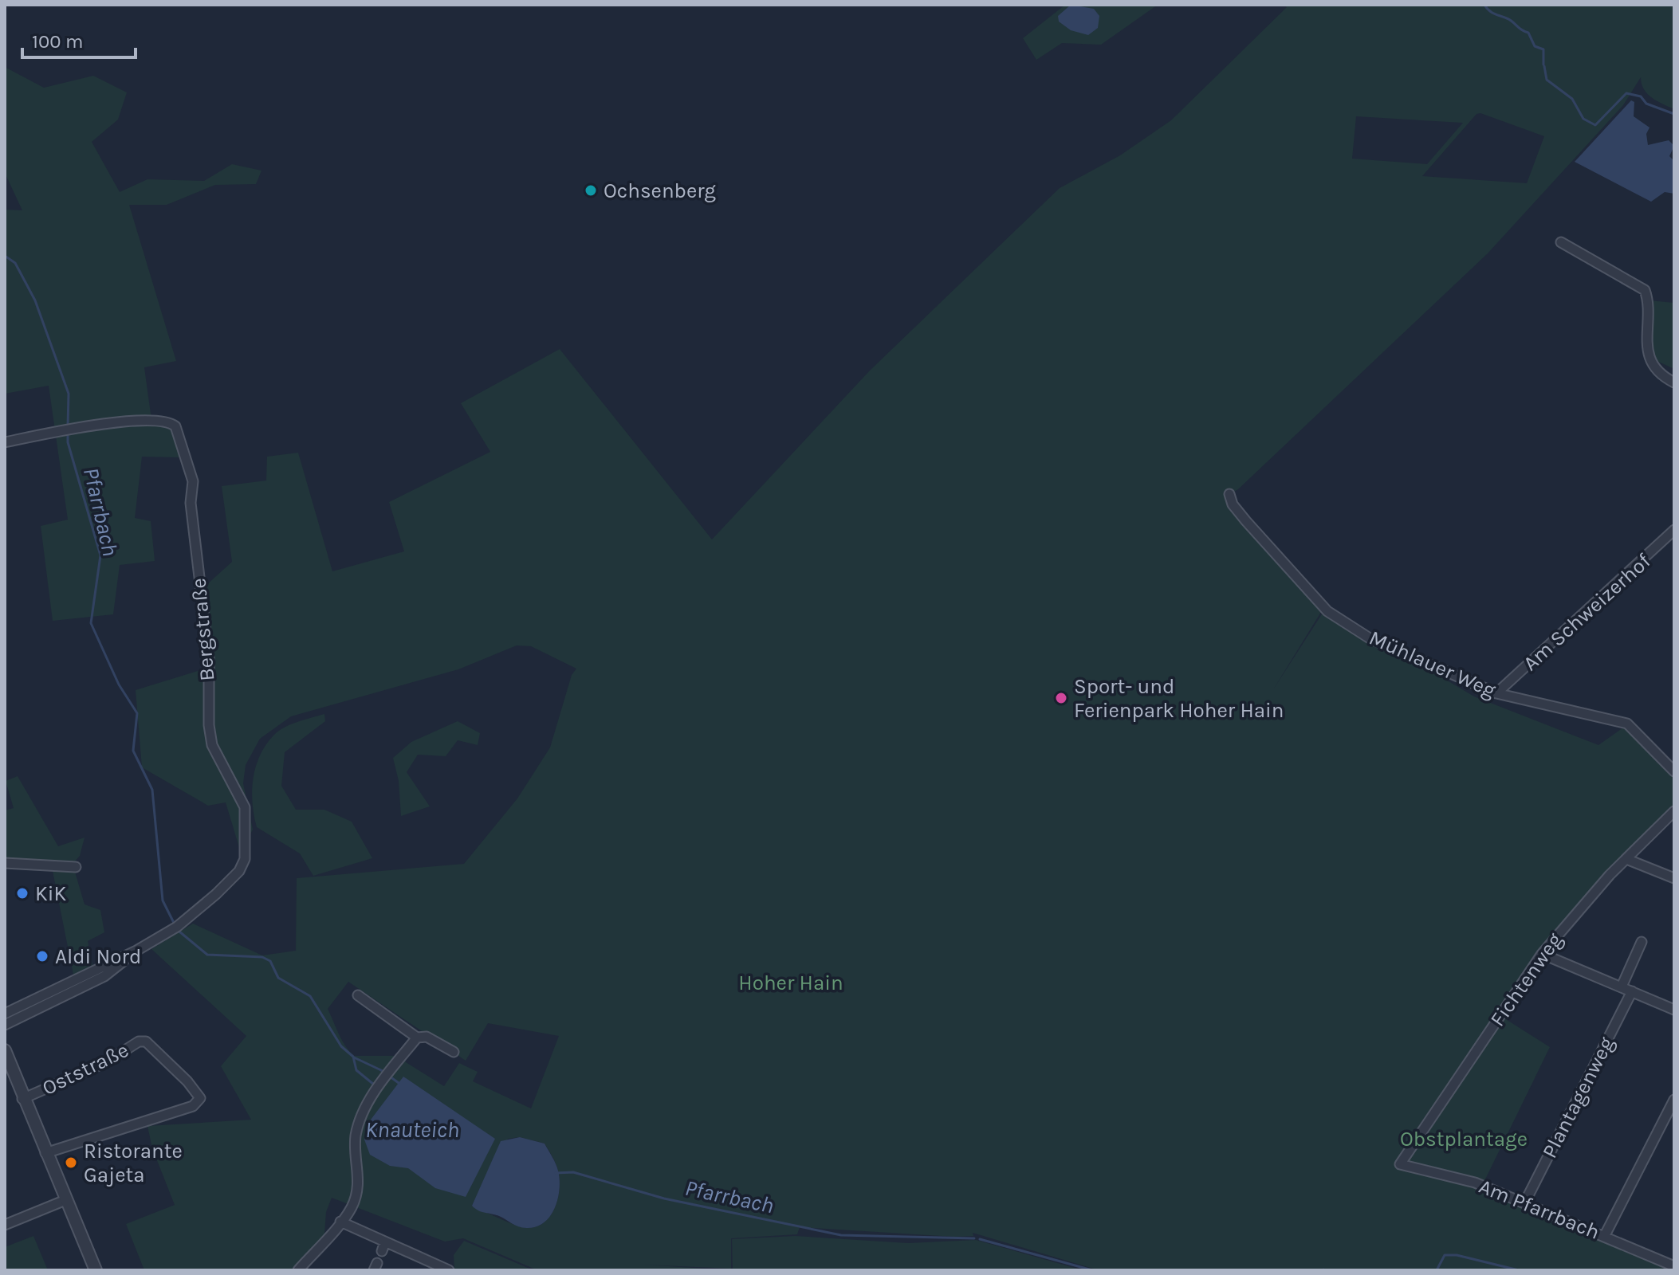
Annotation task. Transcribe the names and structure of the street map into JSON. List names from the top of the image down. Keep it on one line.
{"streets":{"street":["Am Schweizerhof","Bergstraße","Mühlauer Weg","Fichtenweg","Oststraße","Plantagenweg","Am Pfarrbach"]},"crossings":[["Am Schweizerhof","Mühlauer Weg"],["Fichtenweg","Am Pfarrbach"],["Plantagenweg","Am Pfarrbach"]],"water":["Pfarrbach","Knauteich"],"parks":["Hoher Hain","Obstplantage"],"places":["Ochsenberg","Sport- und Ferienpark Hoher Hain","KiK","Aldi Nord","Ristorante Gajeta"],"scale_bar":"100 m"}
